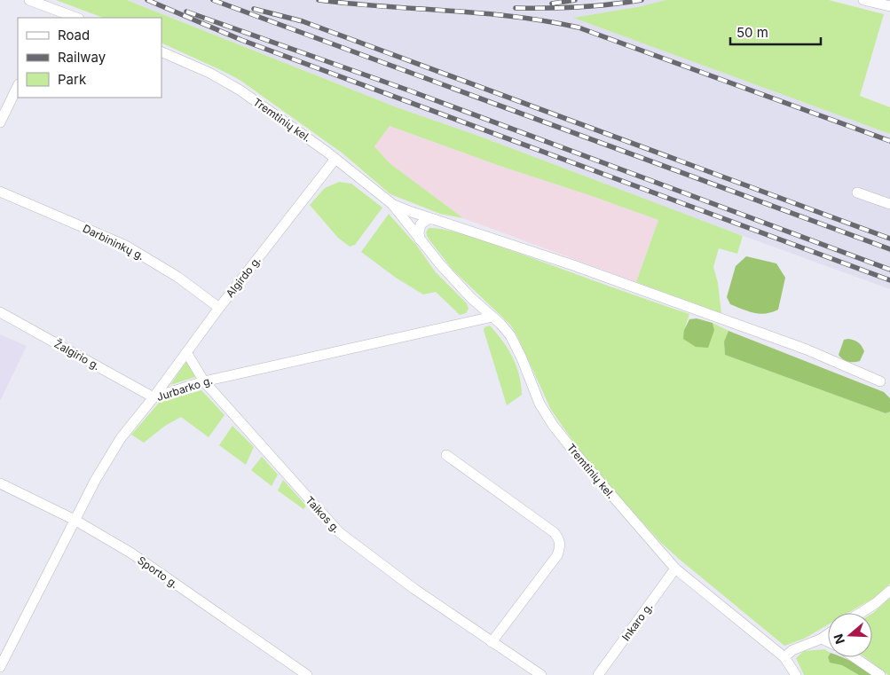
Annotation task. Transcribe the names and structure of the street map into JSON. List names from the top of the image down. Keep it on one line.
{"streets":{"street":["Tremtinių kel.","Darbininkų g.","Algirdo g.","Žalgirio g.","Jurbarko g.","Taikos g.","Sporto g.","Inkaro g."]},"crossings":[["Tremtinių kel.","Algirdo g."],["Tremtinių kel.","Jurbarko g."],["Tremtinių kel.","Inkaro g."],["Darbininkų g.","Algirdo g."],["Algirdo g.","Žalgirio g."],["Algirdo g.","Jurbarko g."],["Algirdo g.","Taikos g."],["Žalgirio g.","Jurbarko g."],["Jurbarko g.","Taikos g."],["Jurbarko g.","Sporto g."]],"legend":["Road","Railway","Park"],"scale_bar":"50 m","north":"left"}
